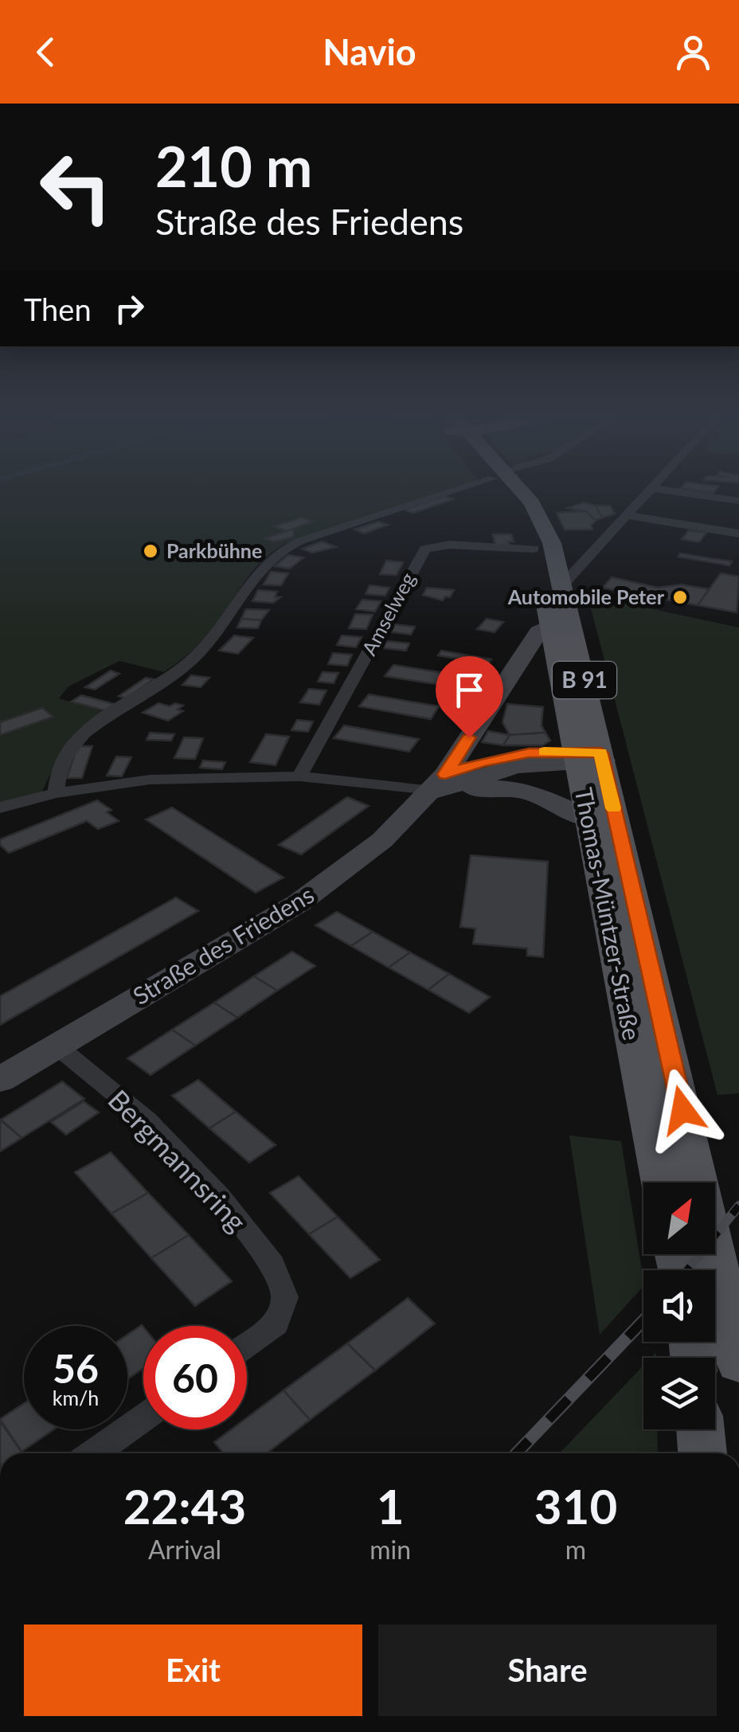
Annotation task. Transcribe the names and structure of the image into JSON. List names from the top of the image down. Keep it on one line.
{"streets":{"main road":["B 91","Thomas-Müntzer-Straße"],"street":["Amselweg","Straße des Friedens","Bergmannsring"]},"crossings":[["Amselweg","Thomas-Müntzer-Straße"],["Thomas-Müntzer-Straße","Straße des Friedens"],["Straße des Friedens","Bergmannsring"]],"places":["Parkbühne","Automobile Peter"],"north":"top right","page":{"header":"Navio","turn":["210 m","Straße des Friedens"],"then":"Then","speed":"56 km/h","limit":"60","eta":["22:43","Arrival","1","min","310","m"],"buttons":["Exit","Share"]}}
